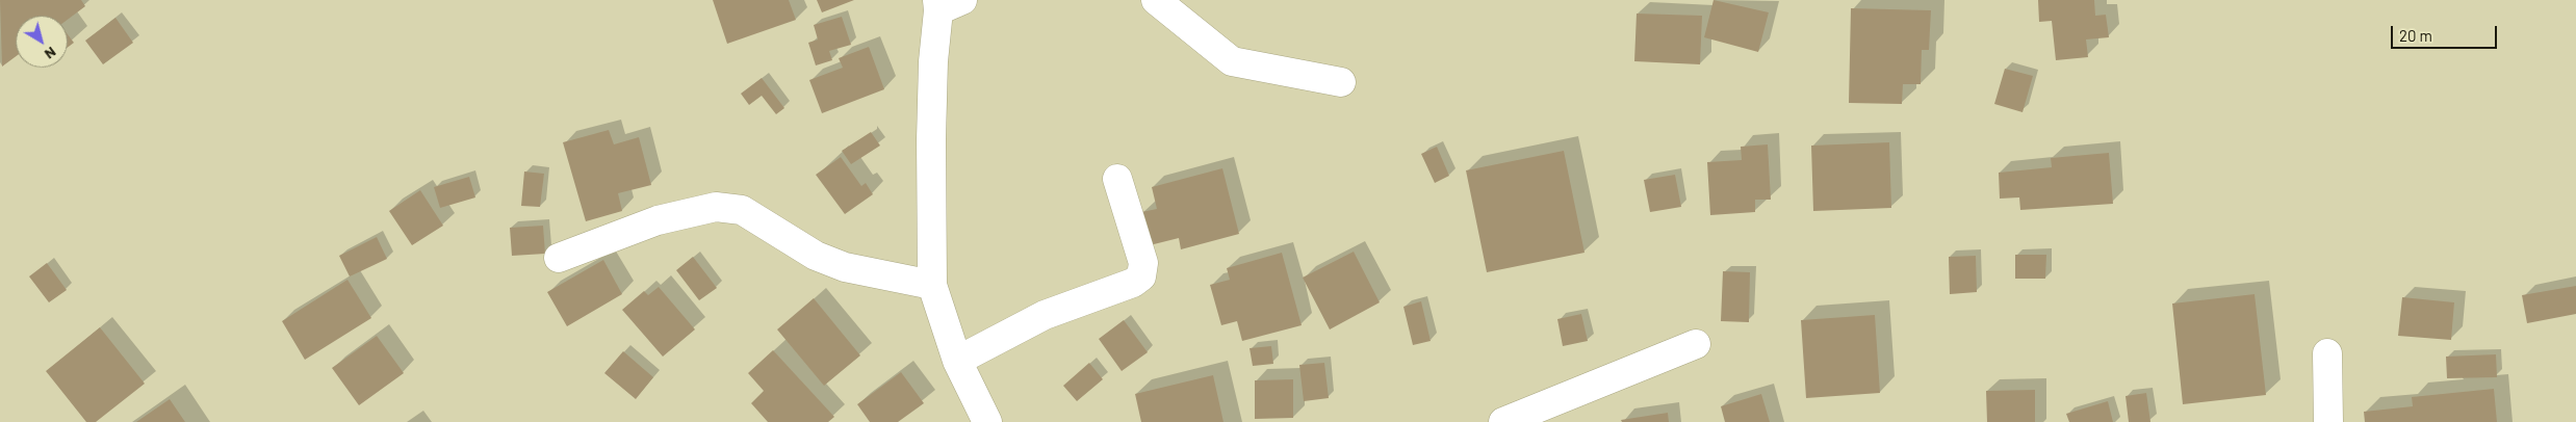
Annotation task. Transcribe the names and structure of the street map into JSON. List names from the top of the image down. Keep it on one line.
{"scale_bar":"20 m","north":"bottom right"}
